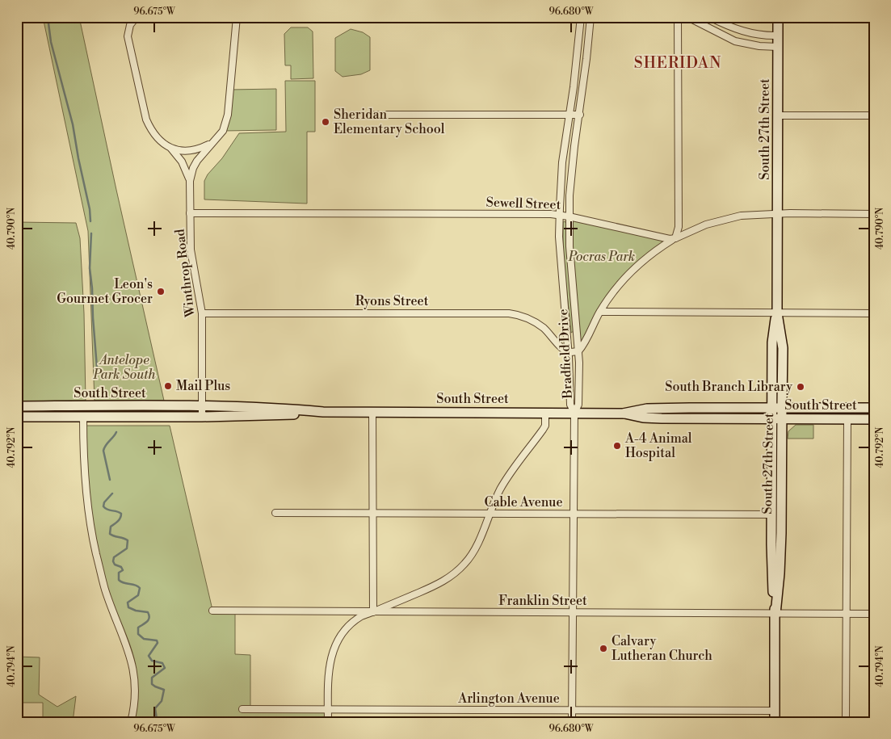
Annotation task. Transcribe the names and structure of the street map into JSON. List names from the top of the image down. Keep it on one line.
{"streets":{"main road":["South 27th Street","South Street"],"street":["Sewell Street","Winthrop Road","Ryons Street","Bradfield Drive","Cable Avenue","Franklin Street","Arlington Avenue"]},"crossings":[["South 27th Street","Sewell Street"],["South 27th Street","South Street"],["South 27th Street","Cable Avenue"],["South 27th Street","Franklin Street"],["South 27th Street","Arlington Avenue"],["Sewell Street","Winthrop Road"],["Sewell Street","Bradfield Drive"],["Winthrop Road","Ryons Street"],["Winthrop Road","South Street"],["Ryons Street","Bradfield Drive"],["Bradfield Drive","South Street"]],"districts":["SHERIDAN"],"parks":["Pocras Park","Antelope Park South"],"places":["Sheridan Elementary School","Leon's Gourmet Grocer","Mail Plus","South Branch Library","A-4 Animal Hospital","Calvary Lutheran Church"],"coordinates":["96.675°W","96.680°W","40.790°N","40.792°N","40.794°N"]}
